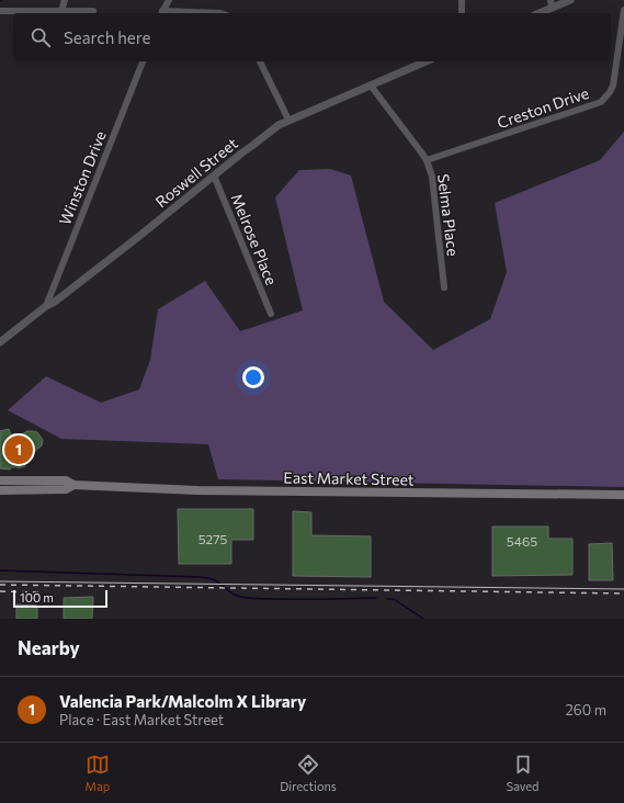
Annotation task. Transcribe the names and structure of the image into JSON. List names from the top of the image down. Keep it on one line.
{"streets":{"main road":["East Market Street"],"street":["Creston Drive","Roswell Street","Winston Drive","Selma Place","Melrose Place"]},"crossings":[["Creston Drive","Selma Place"],["Roswell Street","Winston Drive"],["Roswell Street","Selma Place"],["Roswell Street","Melrose Place"]],"house_numbers":["5275","5465"],"scale_bar":"100 m","page":{"search":"Search here","pins":"1","scale":"100 m","heading":"Nearby","list":[{"mark":"1","name":"Valencia Park/Malcolm X Library","note":"Place · East Market Street","value":"260 m"}],"nav":["Map","Directions","Saved"]}}
